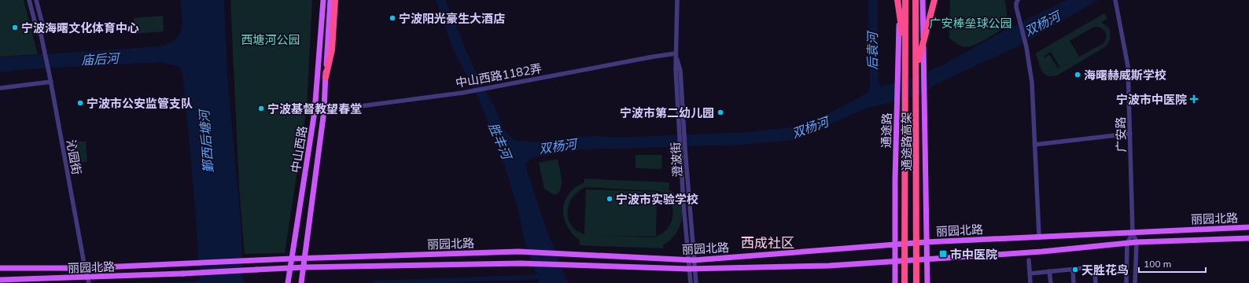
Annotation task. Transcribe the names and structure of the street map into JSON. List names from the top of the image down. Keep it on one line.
{"streets":{"highway":["通途路高架"],"main road":["通途路","中山西路","丽园北路"],"street":["中山西路1182弄","广安路","沁园街","澄波街"]},"crossings":[["中山西路1182弄","中山西路"],["中山西路1182弄","澄波街"],["通途路","丽园北路"],["广安路","丽园北路"],["中山西路","丽园北路"],["沁园街","丽园北路"],["澄波街","丽园北路"]],"districts":["西成社区"],"water":["双杨河","后袁河","庙后河","胜丰河","鄞西后塘河"],"parks":["广安棒垒球公园","西塘河公园"],"places":{"other":["宁波阳光豪生大酒店","宁波海曙文化体育中心","海曙赫威斯学校","宁波市公安监管支队","宁波基督教望春堂","宁波市第二幼儿园","宁波市实验学校","天胜花鸟"],"health":["宁波市中医院"],"transit":["市中医院"]},"scale_bar":"100 m"}
